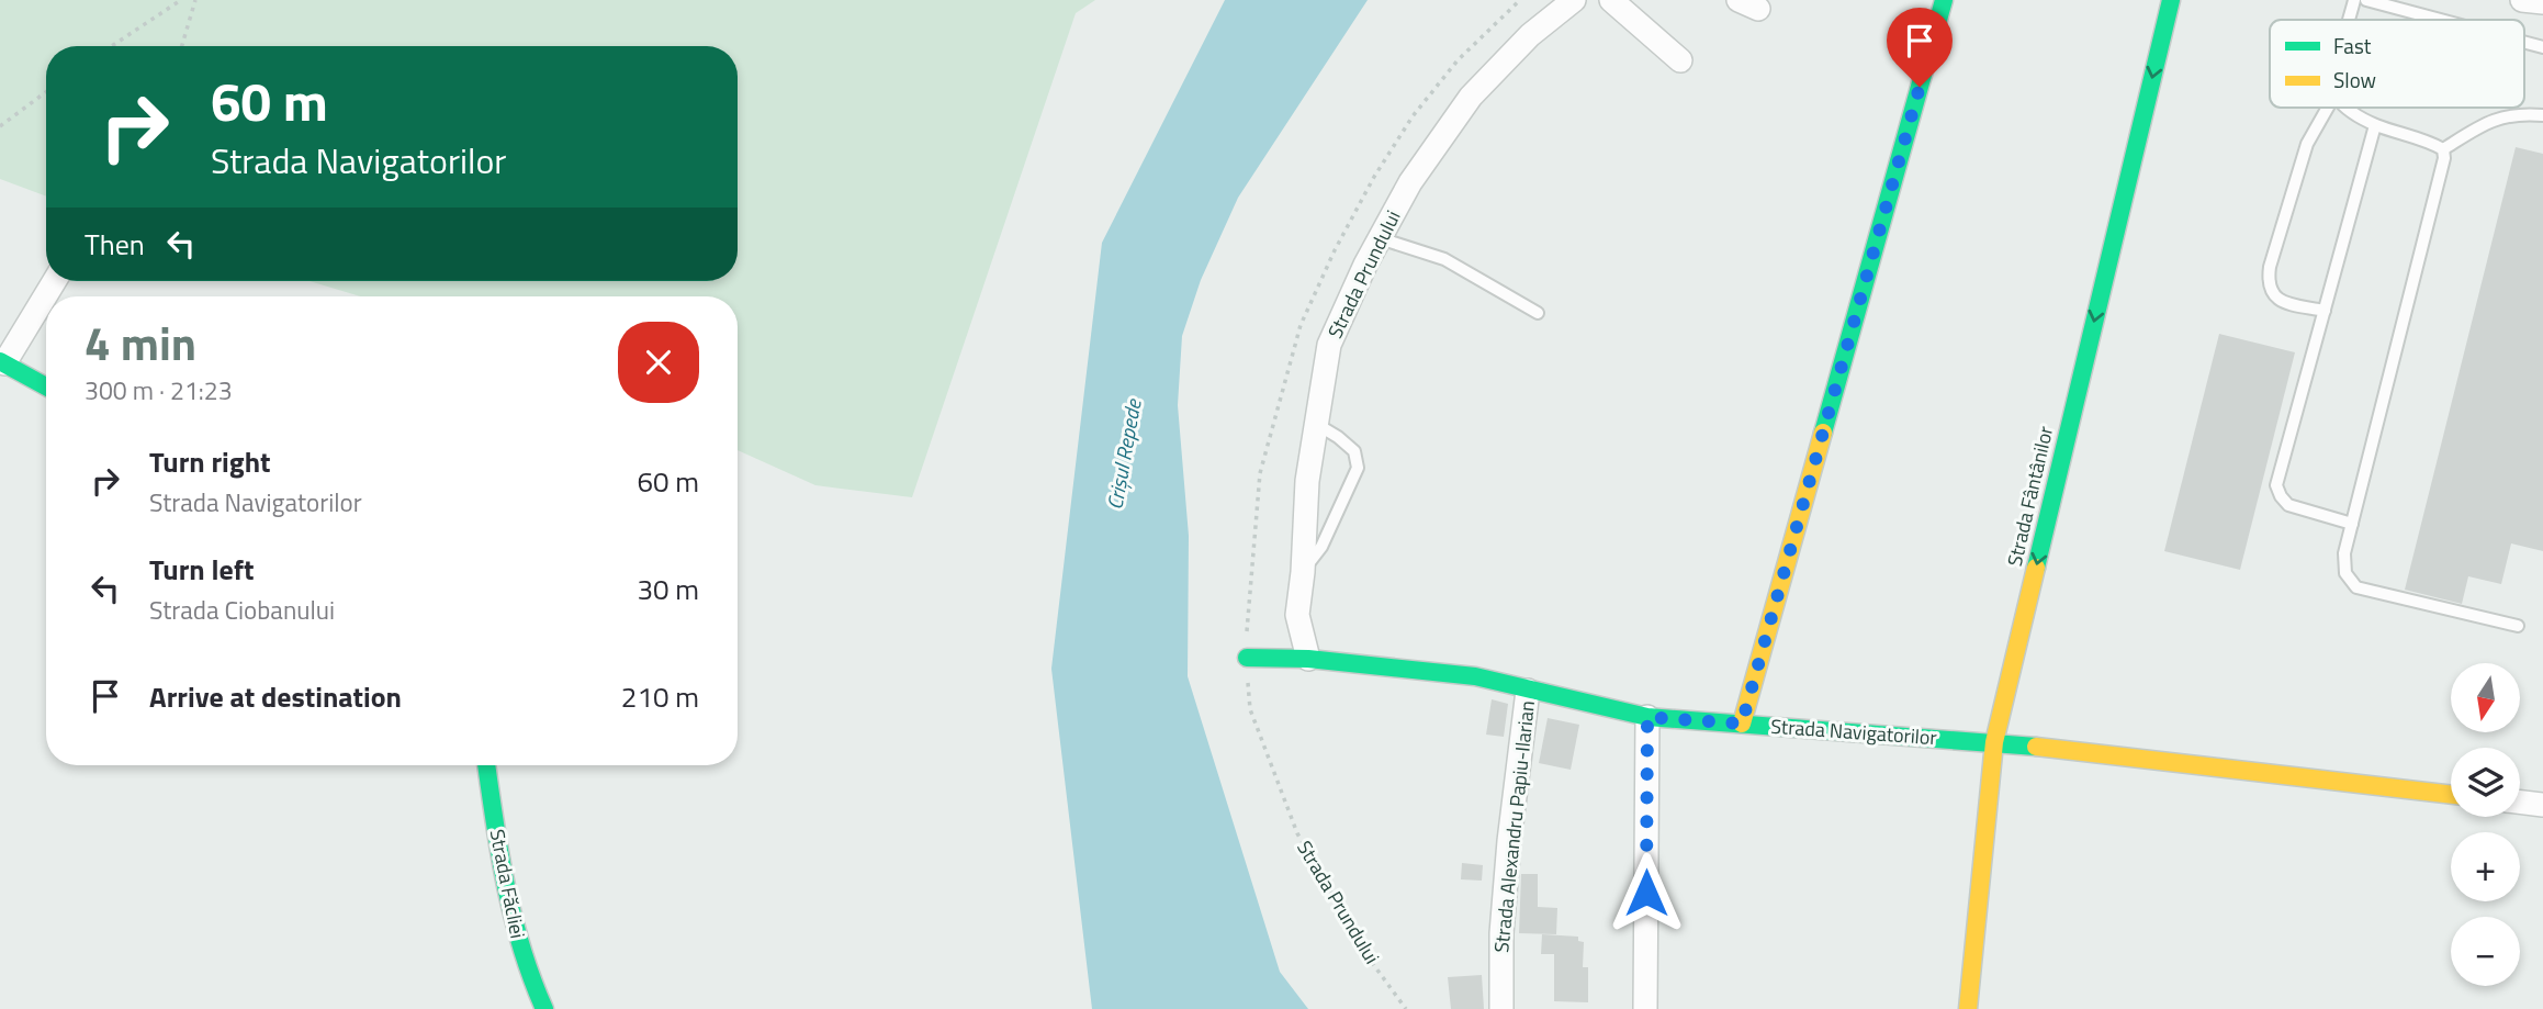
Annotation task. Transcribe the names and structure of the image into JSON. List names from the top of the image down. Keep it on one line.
{"streets":{"street":["Strada Prundului","Strada Fântânilor","Strada Navigatorilor","Strada Alexandru Papiu-Ilarian","Strada Făcliei"]},"crossings":[["Strada Prundului","Strada Navigatorilor"],["Strada Fântânilor","Strada Navigatorilor"],["Strada Navigatorilor","Strada Alexandru Papiu-Ilarian"]],"one_way":["Strada Fântânilor"],"water":["Crișul Repede"],"legend":["Fast","Slow"],"north":"bottom","page":{"turn":["60 m","Strada Navigatorilor"],"then":"Then","heading":["4 min","300 m · 21:23"],"list":[{"name":"Turn right","note":"Strada Navigatorilor","value":"60 m"},{"name":"Turn left","note":"Strada Ciobanului","value":"30 m"},{"name":"Arrive at destination","value":"210 m"}],"map_buttons":["+","−"]}}
